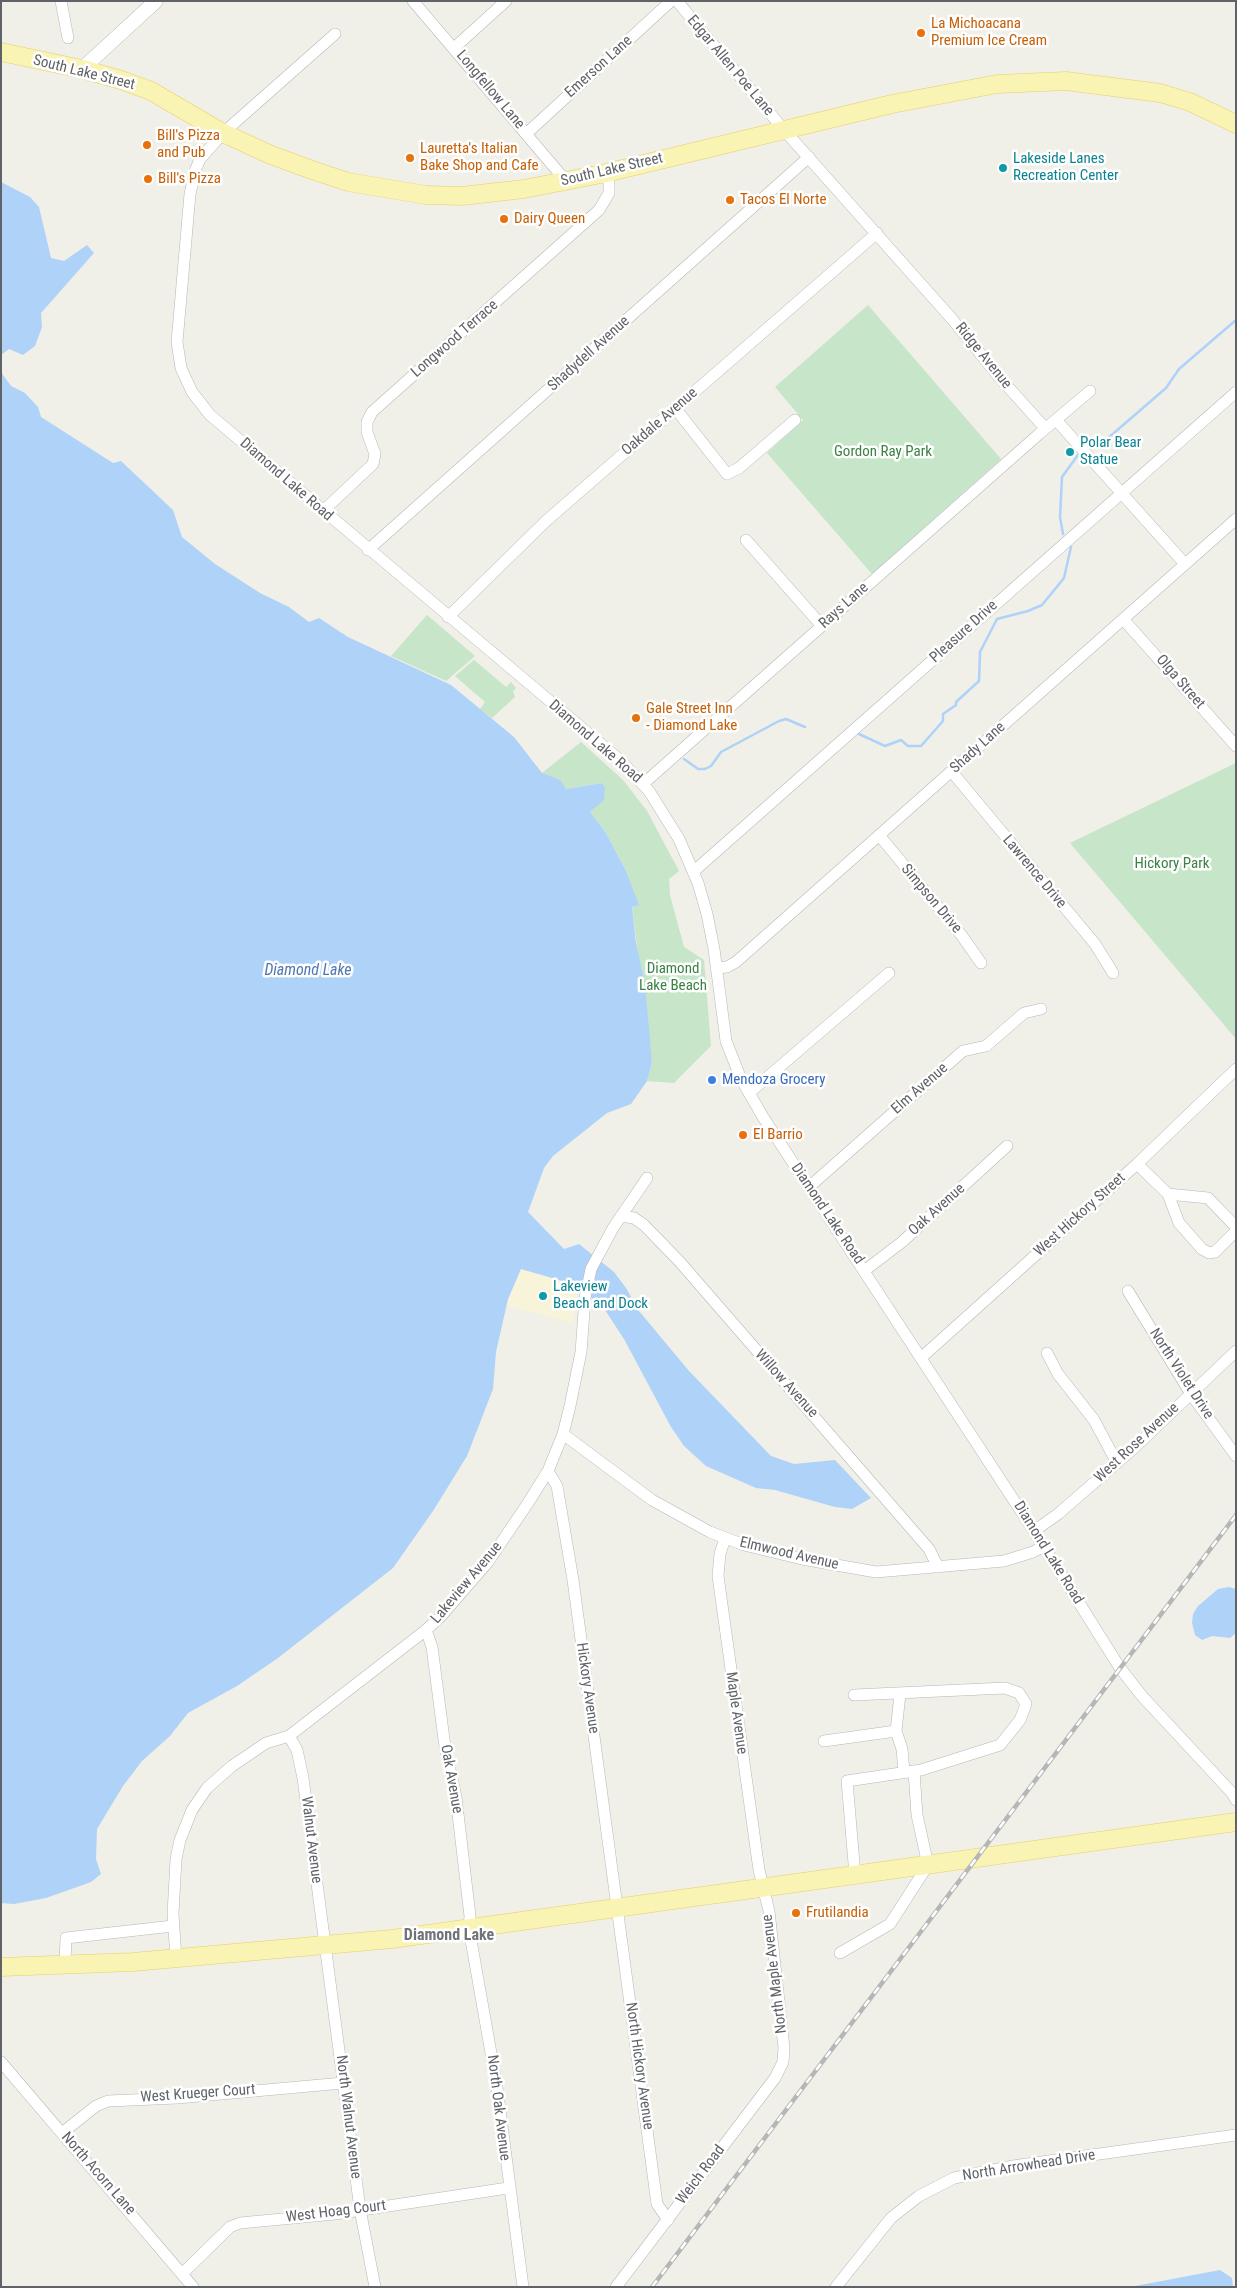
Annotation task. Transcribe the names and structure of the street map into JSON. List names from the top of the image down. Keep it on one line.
{"streets":{"main road":["South Lake Street"],"street":["Edgar Allen Poe Lane","Emerson Lane","Longfellow Lane","Longwood Terrace","Shadydell Avenue","Ridge Avenue","Oakdale Avenue","Diamond Lake Road","Rays Lane","Pleasure Drive","Olga Street","Shady Lane","Lawrence Drive","Simpson Drive","Elm Avenue","Oak Avenue","West Hickory Street","North Violet Drive","Willow Avenue","West Rose Avenue","Elmwood Avenue","Lakeview Avenue","Hickory Avenue","Maple Avenue","Walnut Avenue","North Maple Avenue","North Hickory Avenue","West Krueger Court","North Oak Avenue","North Walnut Avenue","North Arrowhead Drive","North Acorn Lane","Weich Road","West Hoag Court"]},"crossings":[["Edgar Allen Poe Lane","South Lake Street"],["Edgar Allen Poe Lane","Ridge Avenue"],["Emerson Lane","Longfellow Lane"],["South Lake Street","Longfellow Lane"],["South Lake Street","Longwood Terrace"],["South Lake Street","Ridge Avenue"],["South Lake Street","Diamond Lake Road"],["Longwood Terrace","Diamond Lake Road"],["Shadydell Avenue","Ridge Avenue"],["Shadydell Avenue","Diamond Lake Road"],["Ridge Avenue","Oakdale Avenue"],["Ridge Avenue","Rays Lane"],["Oakdale Avenue","Diamond Lake Road"],["Diamond Lake Road","Rays Lane"],["Diamond Lake Road","Pleasure Drive"],["Diamond Lake Road","Shady Lane"],["Diamond Lake Road","Elm Avenue"],["Diamond Lake Road","Oak Avenue"],["Diamond Lake Road","West Hickory Street"],["Diamond Lake Road","West Rose Avenue"],["Diamond Lake Road","Elmwood Avenue"],["Olga Street","Shady Lane"],["Shady Lane","Lawrence Drive"],["Shady Lane","Simpson Drive"],["Oak Avenue","Lakeview Avenue"],["Oak Avenue","North Oak Avenue"],["North Violet Drive","West Rose Avenue"],["Willow Avenue","Elmwood Avenue"],["Willow Avenue","Lakeview Avenue"],["Elmwood Avenue","Lakeview Avenue"],["Elmwood Avenue","Maple Avenue"],["Lakeview Avenue","Hickory Avenue"],["Lakeview Avenue","Walnut Avenue"],["Hickory Avenue","North Hickory Avenue"],["Maple Avenue","North Maple Avenue"],["Walnut Avenue","North Walnut Avenue"],["North Maple Avenue","Weich Road"],["North Hickory Avenue","Weich Road"],["West Krueger Court","North Walnut Avenue"],["West Krueger Court","North Acorn Lane"],["North Oak Avenue","West Hoag Court"],["North Walnut Avenue","West Hoag Court"],["North Acorn Lane","West Hoag Court"]],"districts":["Diamond Lake"],"water":["Diamond Lake"],"parks":["Gordon Ray Park","Hickory Park","Diamond Lake Beach"],"places":["La Michoacana Premium Ice Cream","Bill's Pizza and Pub","Lauretta's Italian Bake Shop and Cafe","Lakeside Lanes Recreation Center","Bill's Pizza","Tacos El Norte","Dairy Queen","Polar Bear Statue","Gale Street Inn - Diamond Lake","Mendoza Grocery","El Barrio","Lakeview Beach and Dock","Frutilandia"]}
